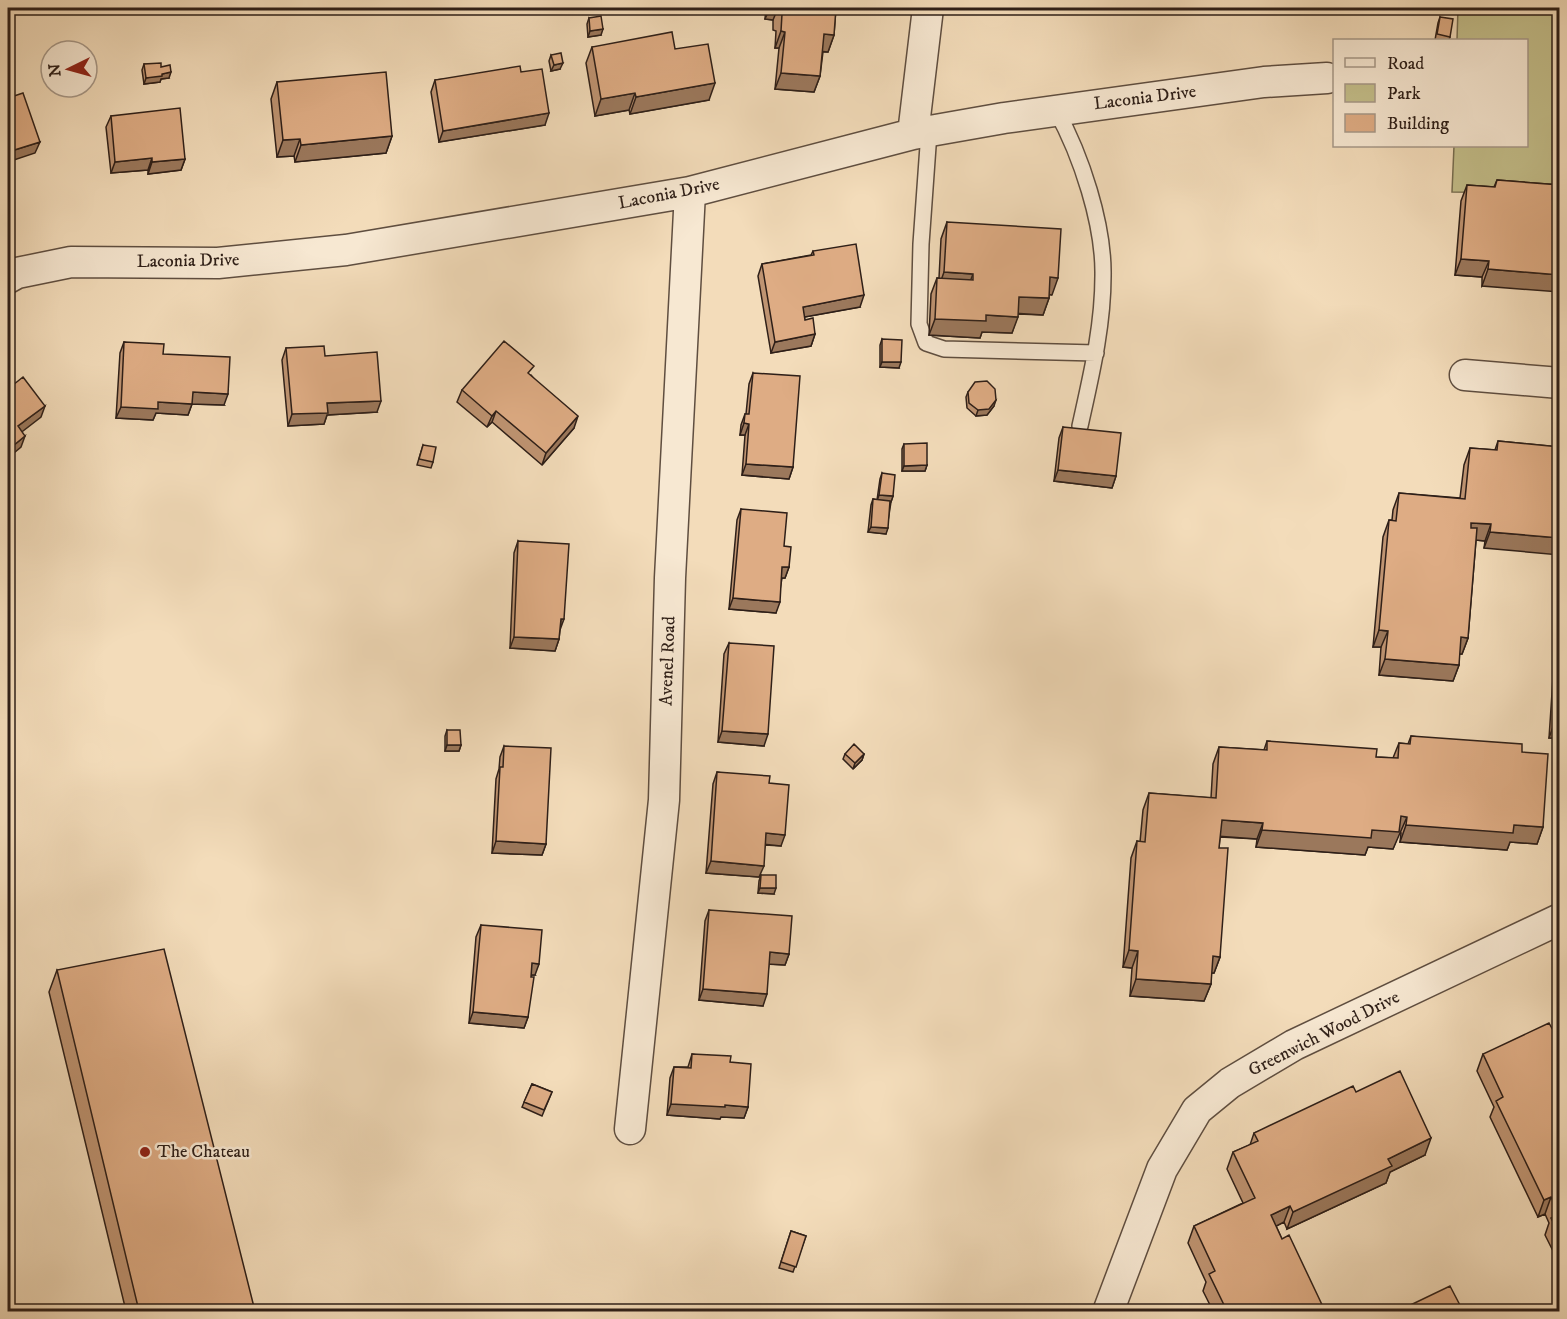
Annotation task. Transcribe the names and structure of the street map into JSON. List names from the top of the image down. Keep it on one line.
{"streets":{"street":["Laconia Drive","Avenel Road","Greenwich Wood Drive"]},"crossings":[["Laconia Drive","Avenel Road"]],"places":["The Chateau"],"legend":["Road","Park","Building"],"north":"left"}
